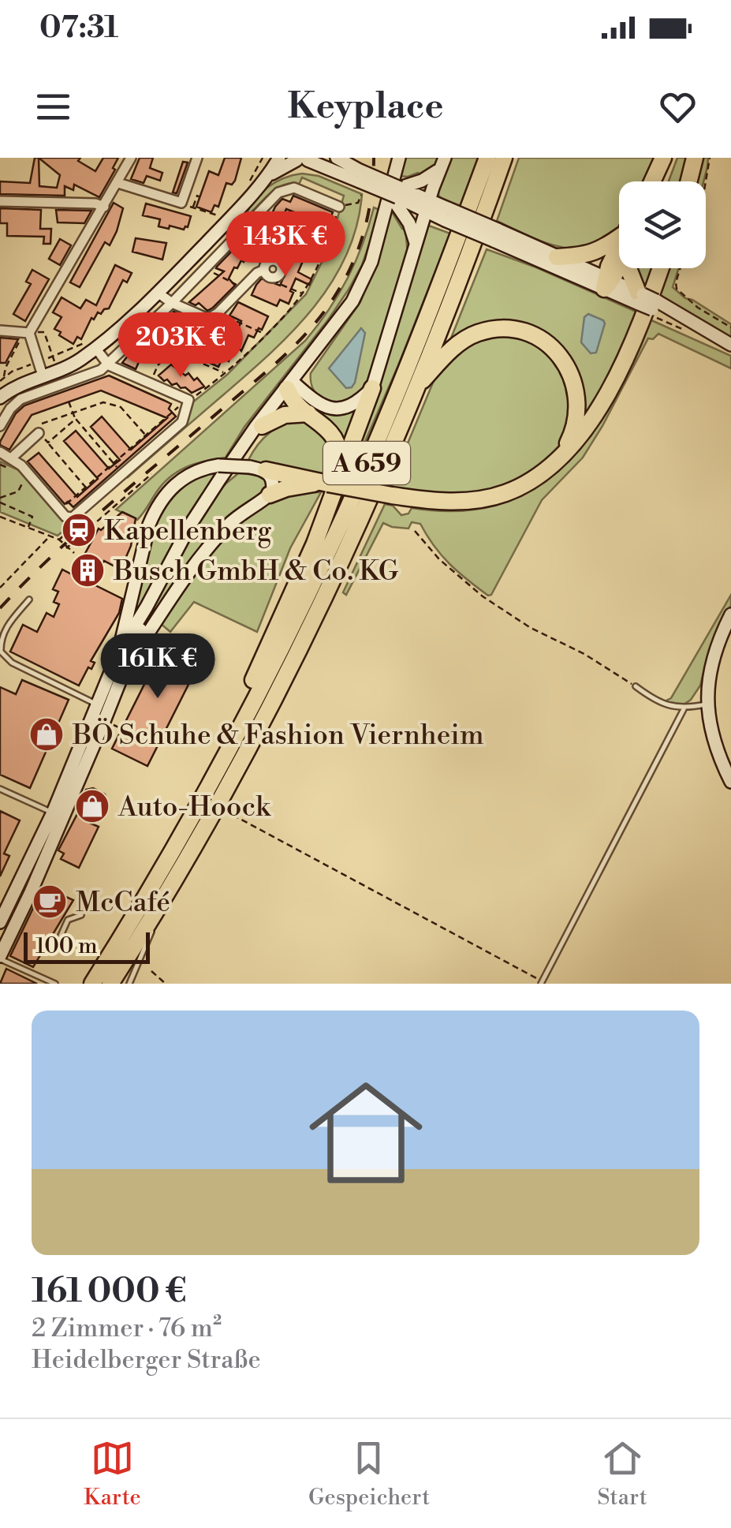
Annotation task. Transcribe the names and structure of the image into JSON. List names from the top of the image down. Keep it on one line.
{"streets":{"highway":["A 659"]},"places":{"station":["Kapellenberg"],"building":["Busch GmbH & Co. KG"],"shop":["BÖ Schuhe & Fashion Viernheim","Auto-Hoock"],"cafe":["McCafé"]},"scale_bar":"100 m","page":{"status":"07:31","header":"Keyplace","price":["143K €","203K €","161K €"],"scale":"100 m","list":[{"name":"161 000 €","note":"2 Zimmer · 76 m² · Heidelberger Straße"}],"tabs":["Karte","Gespeichert","Start"]}}
